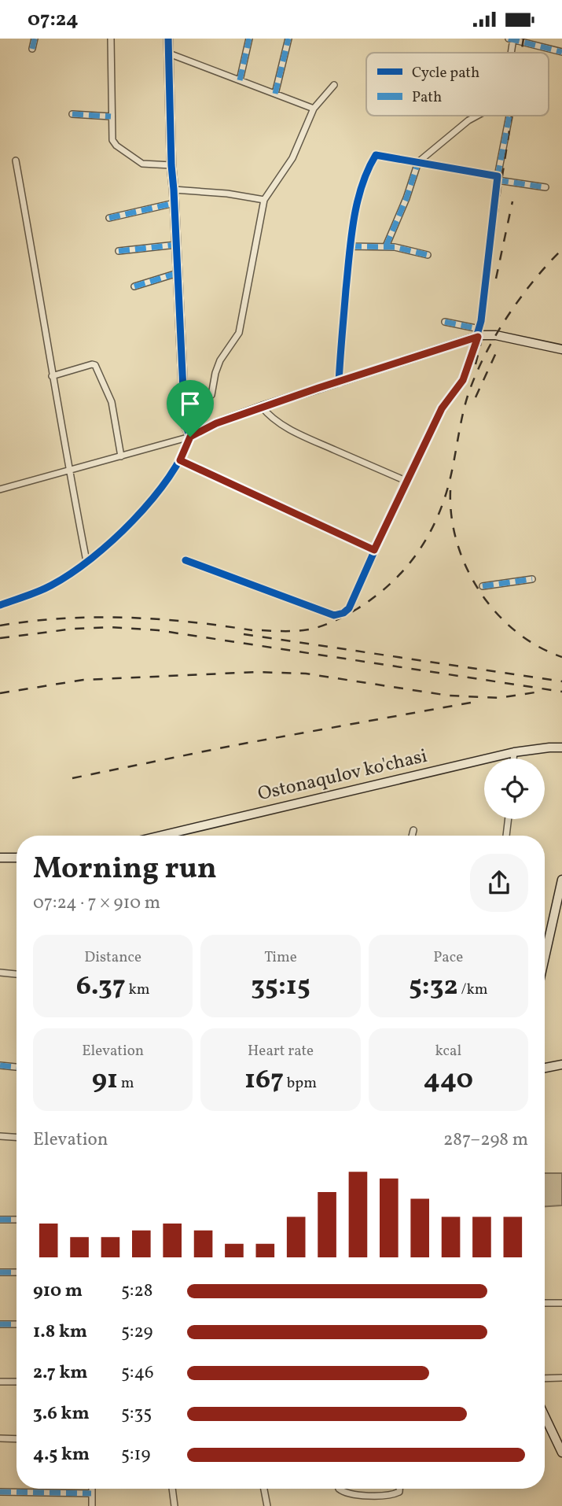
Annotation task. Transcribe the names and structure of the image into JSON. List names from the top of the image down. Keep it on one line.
{"streets":{"street":["Ostonaqulov ko'chasi"]},"legend":["Cycle path","Path"],"page":{"status":"07:24","heading":["Morning run","07:24 · 7 × 910 m"],"stats":[["Distance","6.37 km"],["Time","35:15"],["Pace","5:32 /km"],["Elevation","91 m"],["Heart rate","167 bpm"],["kcal","440"]],"chart":["Elevation","287–298 m"],"list":[{"name":"910 m","note":"5:28"},{"name":"1.8 km","note":"5:29"},{"name":"2.7 km","note":"5:46"},{"name":"3.6 km","note":"5:35"},{"name":"4.5 km","note":"5:19"}]}}
